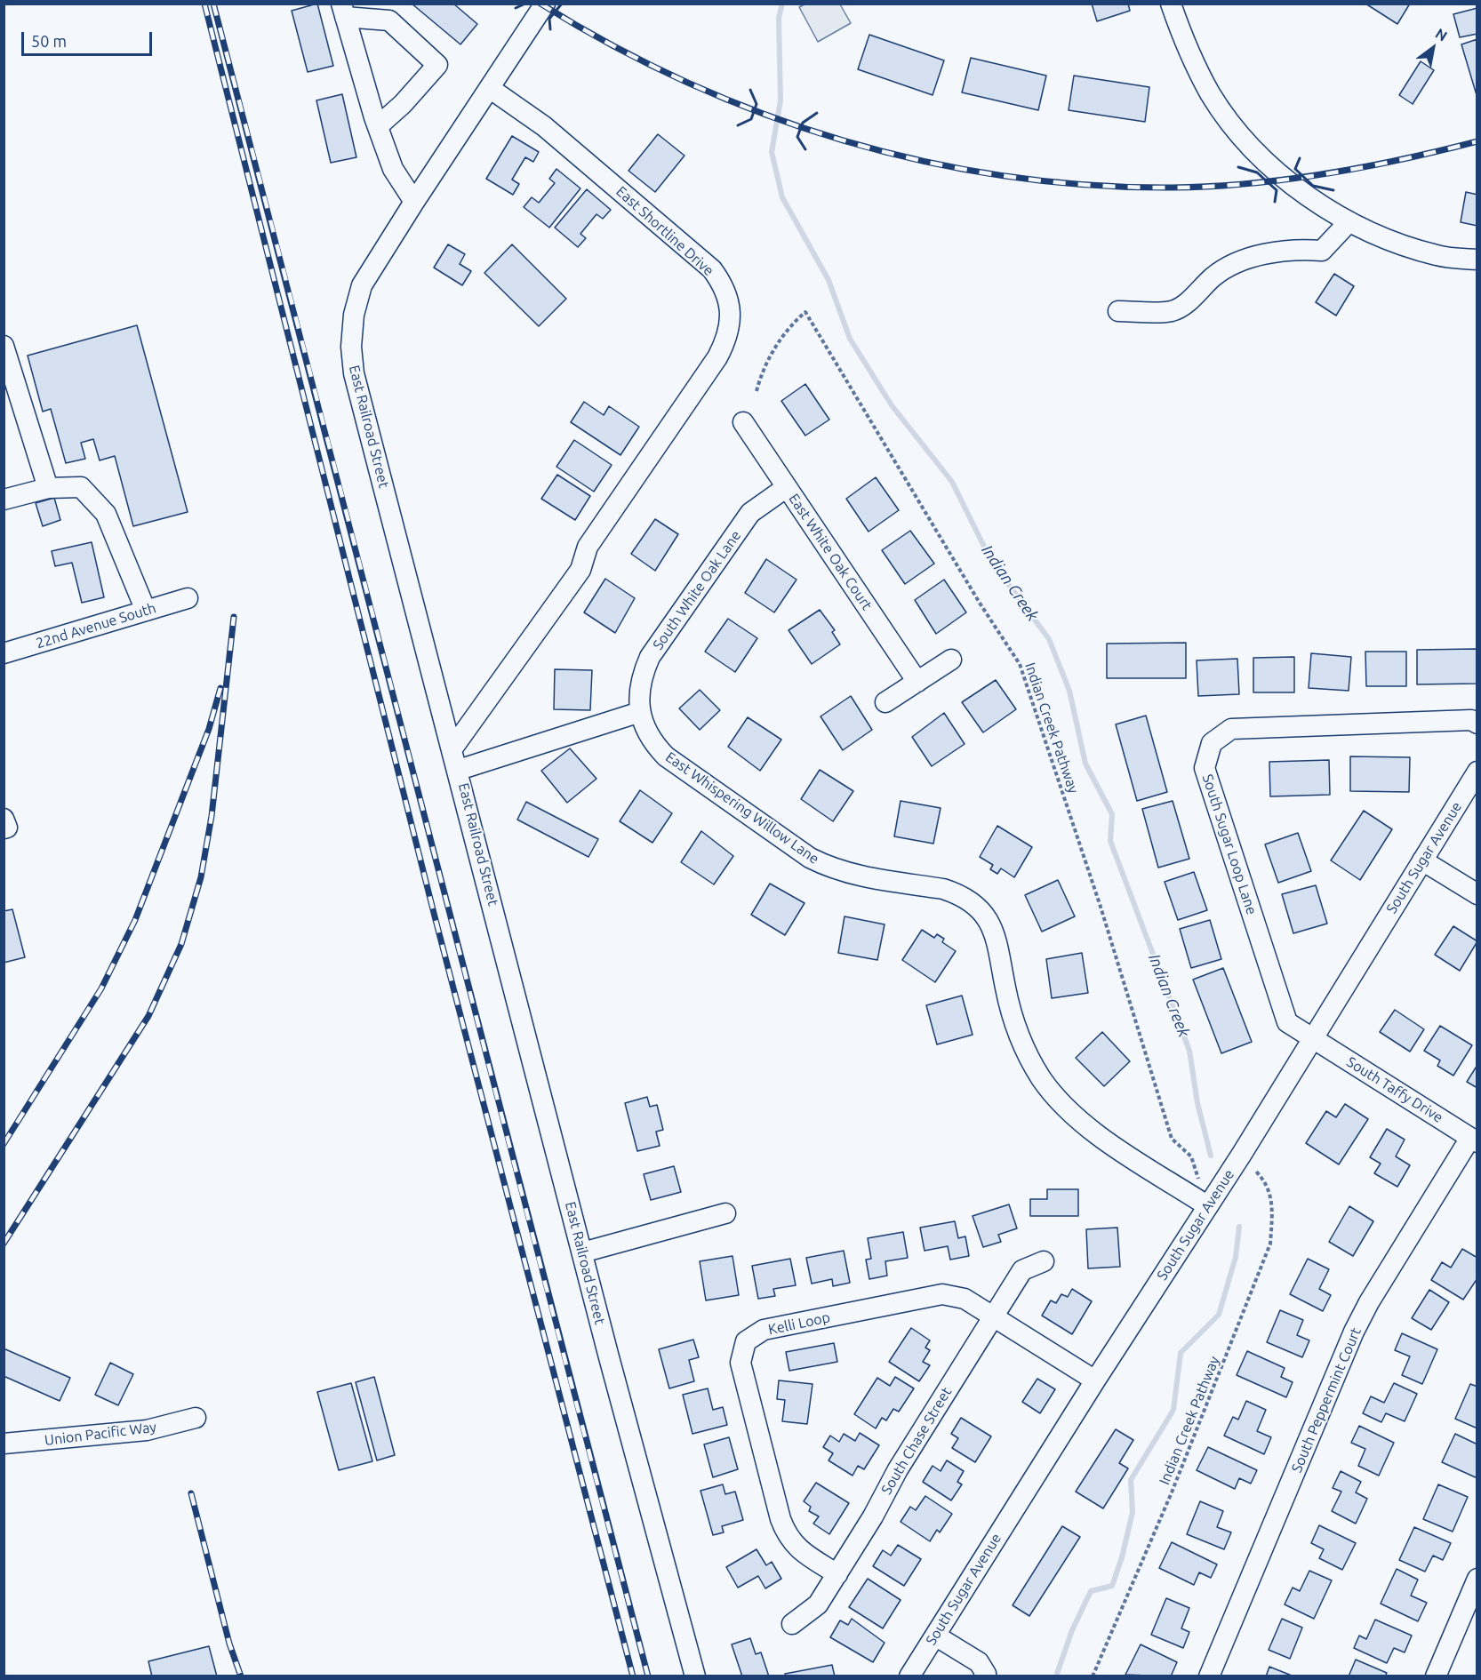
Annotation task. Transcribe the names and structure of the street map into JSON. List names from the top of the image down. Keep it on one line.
{"streets":{"street":["East Shortline Drive","East Railroad Street","East White Oak Court","South White Oak Lane","22nd Avenue South","East Whispering Willow Lane","South Sugar Loop Lane","South Sugar Avenue","South Taffy Drive","Kelli Loop","South Peppermint Court","Union Pacific Way","South Chase Street"],"path":["Indian Creek Pathway"]},"crossings":[["East Shortline Drive","East Railroad Street"],["East White Oak Court","South White Oak Lane"],["South White Oak Lane","East Whispering Willow Lane"],["East Whispering Willow Lane","South Sugar Avenue"],["South Sugar Loop Lane","South Sugar Avenue"],["South Sugar Loop Lane","South Taffy Drive"],["South Sugar Avenue","South Taffy Drive"],["South Sugar Avenue","Kelli Loop"],["South Taffy Drive","South Peppermint Court"],["Kelli Loop","South Chase Street"]],"water":["Indian Creek"],"scale_bar":"50 m","north":"top right"}
